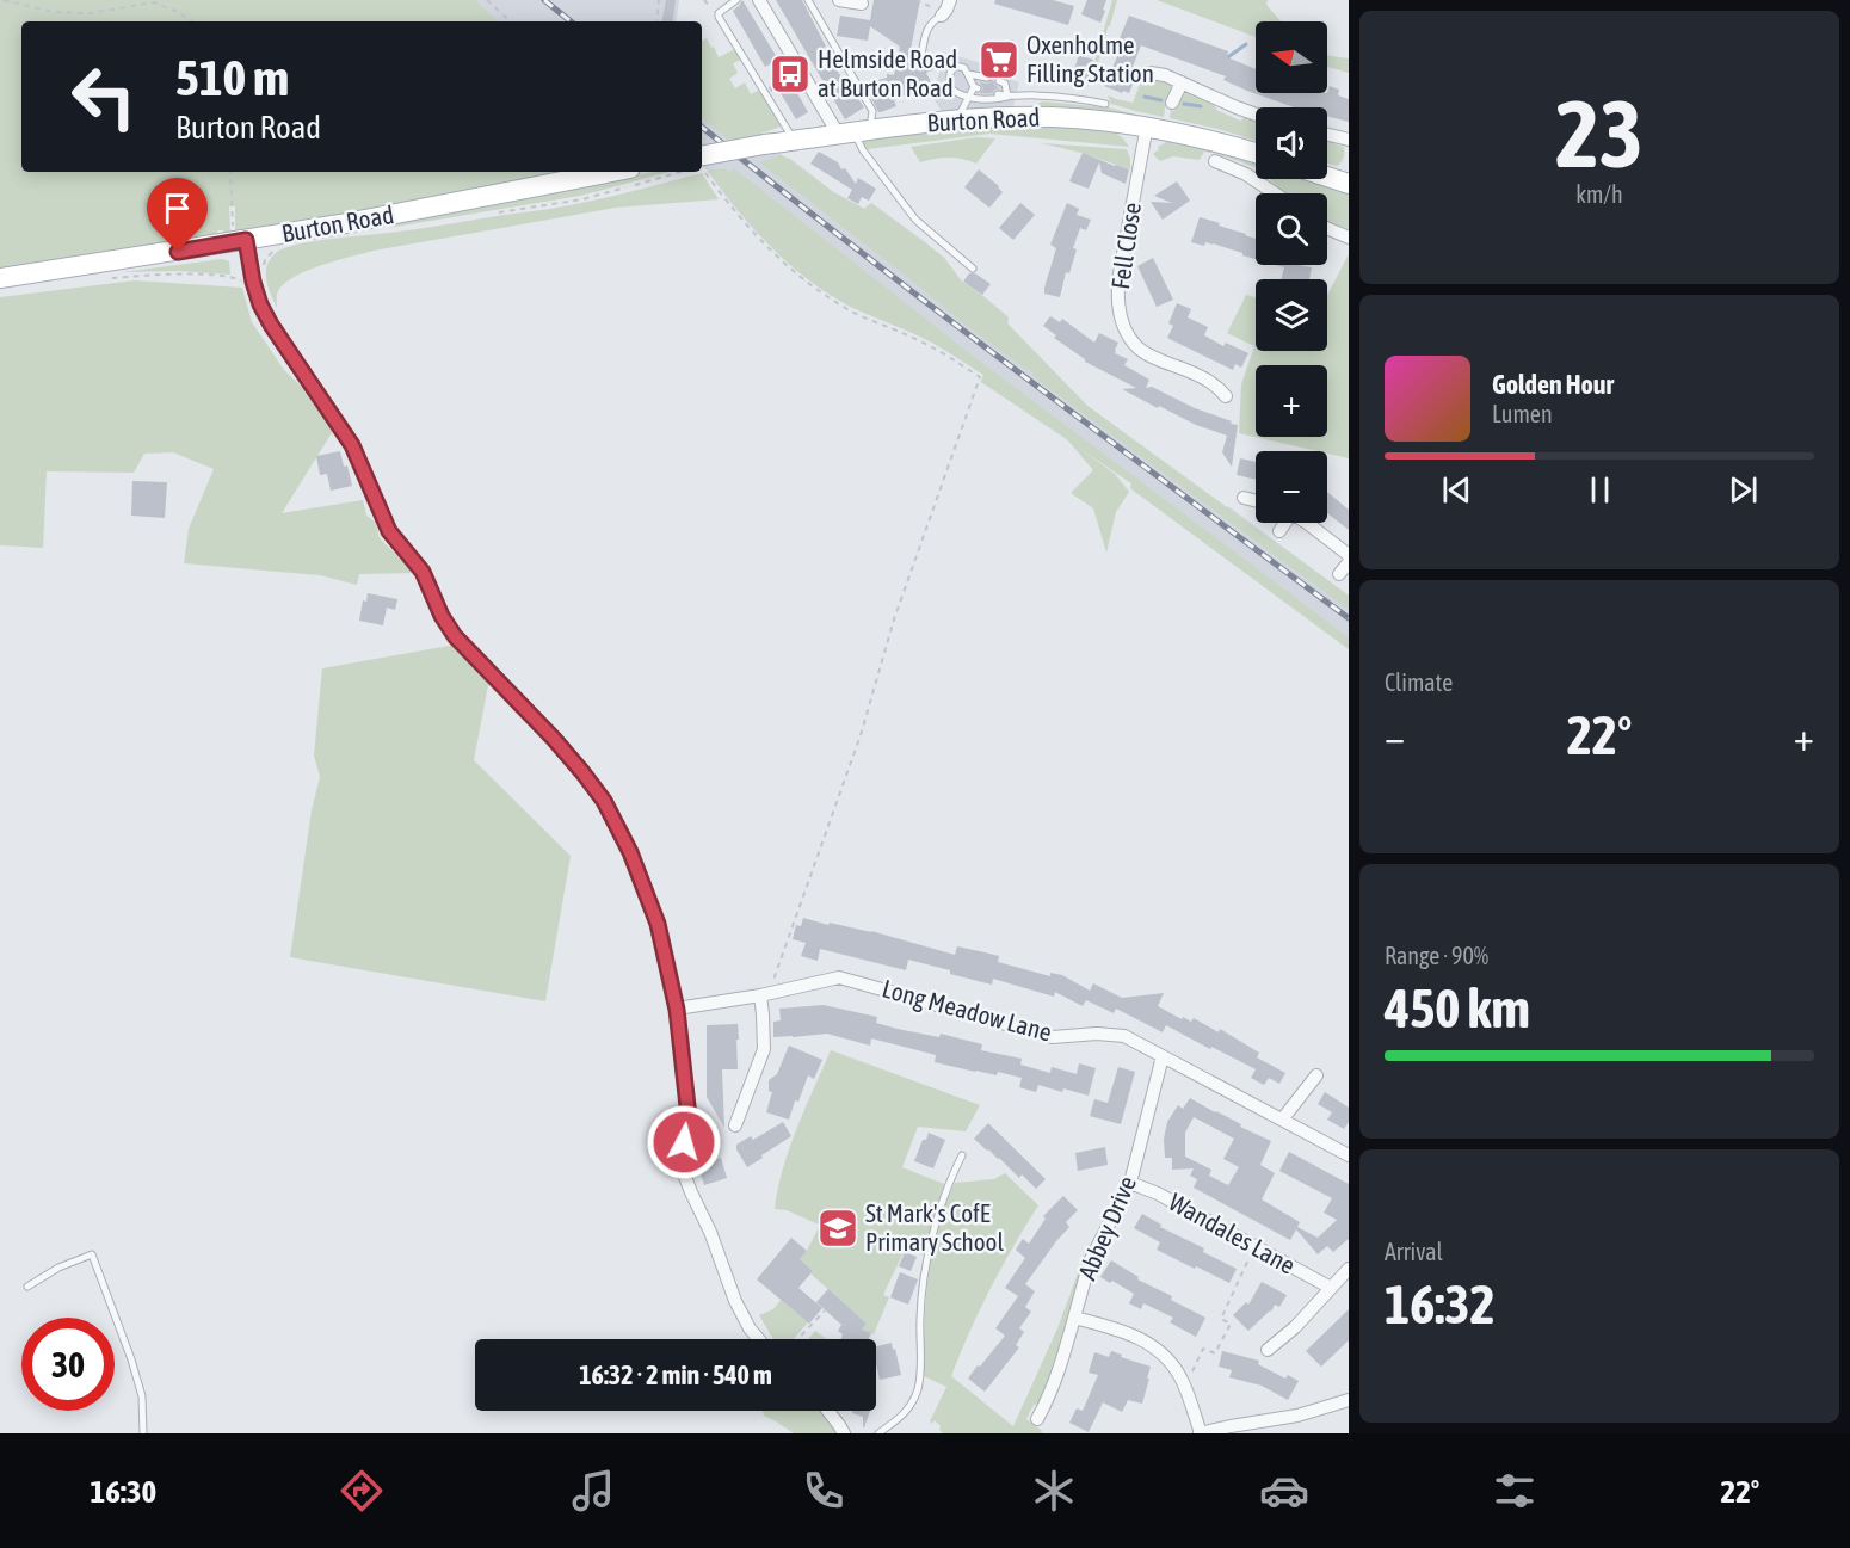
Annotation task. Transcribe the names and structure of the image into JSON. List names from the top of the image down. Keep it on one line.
{"streets":{"main road":["Burton Road"],"street":["Fell Close","Long Meadow Lane","Abbey Drive","Wandales Lane"]},"crossings":[["Burton Road","Fell Close"],["Long Meadow Lane","Abbey Drive"],["Abbey Drive","Wandales Lane"]],"places":{"supermarket":["Oxenholme Filling Station"],"bus stop":["Helmside Road at Burton Road"],"school or university":["St Mark's CofE Primary School"]},"north":"left","page":{"tile":[["23","km/h"],"Climate",["Range · 90%","450 km"],["Arrival","16:32"]],"map_buttons":["+","−"],"turn":["510 m","Burton Road"],"song":["Golden Hour","Lumen"],"heat":["−","22°","+"],"limit":"30","trip":"16:32 · 2 min · 540 m","tabs":["16:30","22°"]}}
